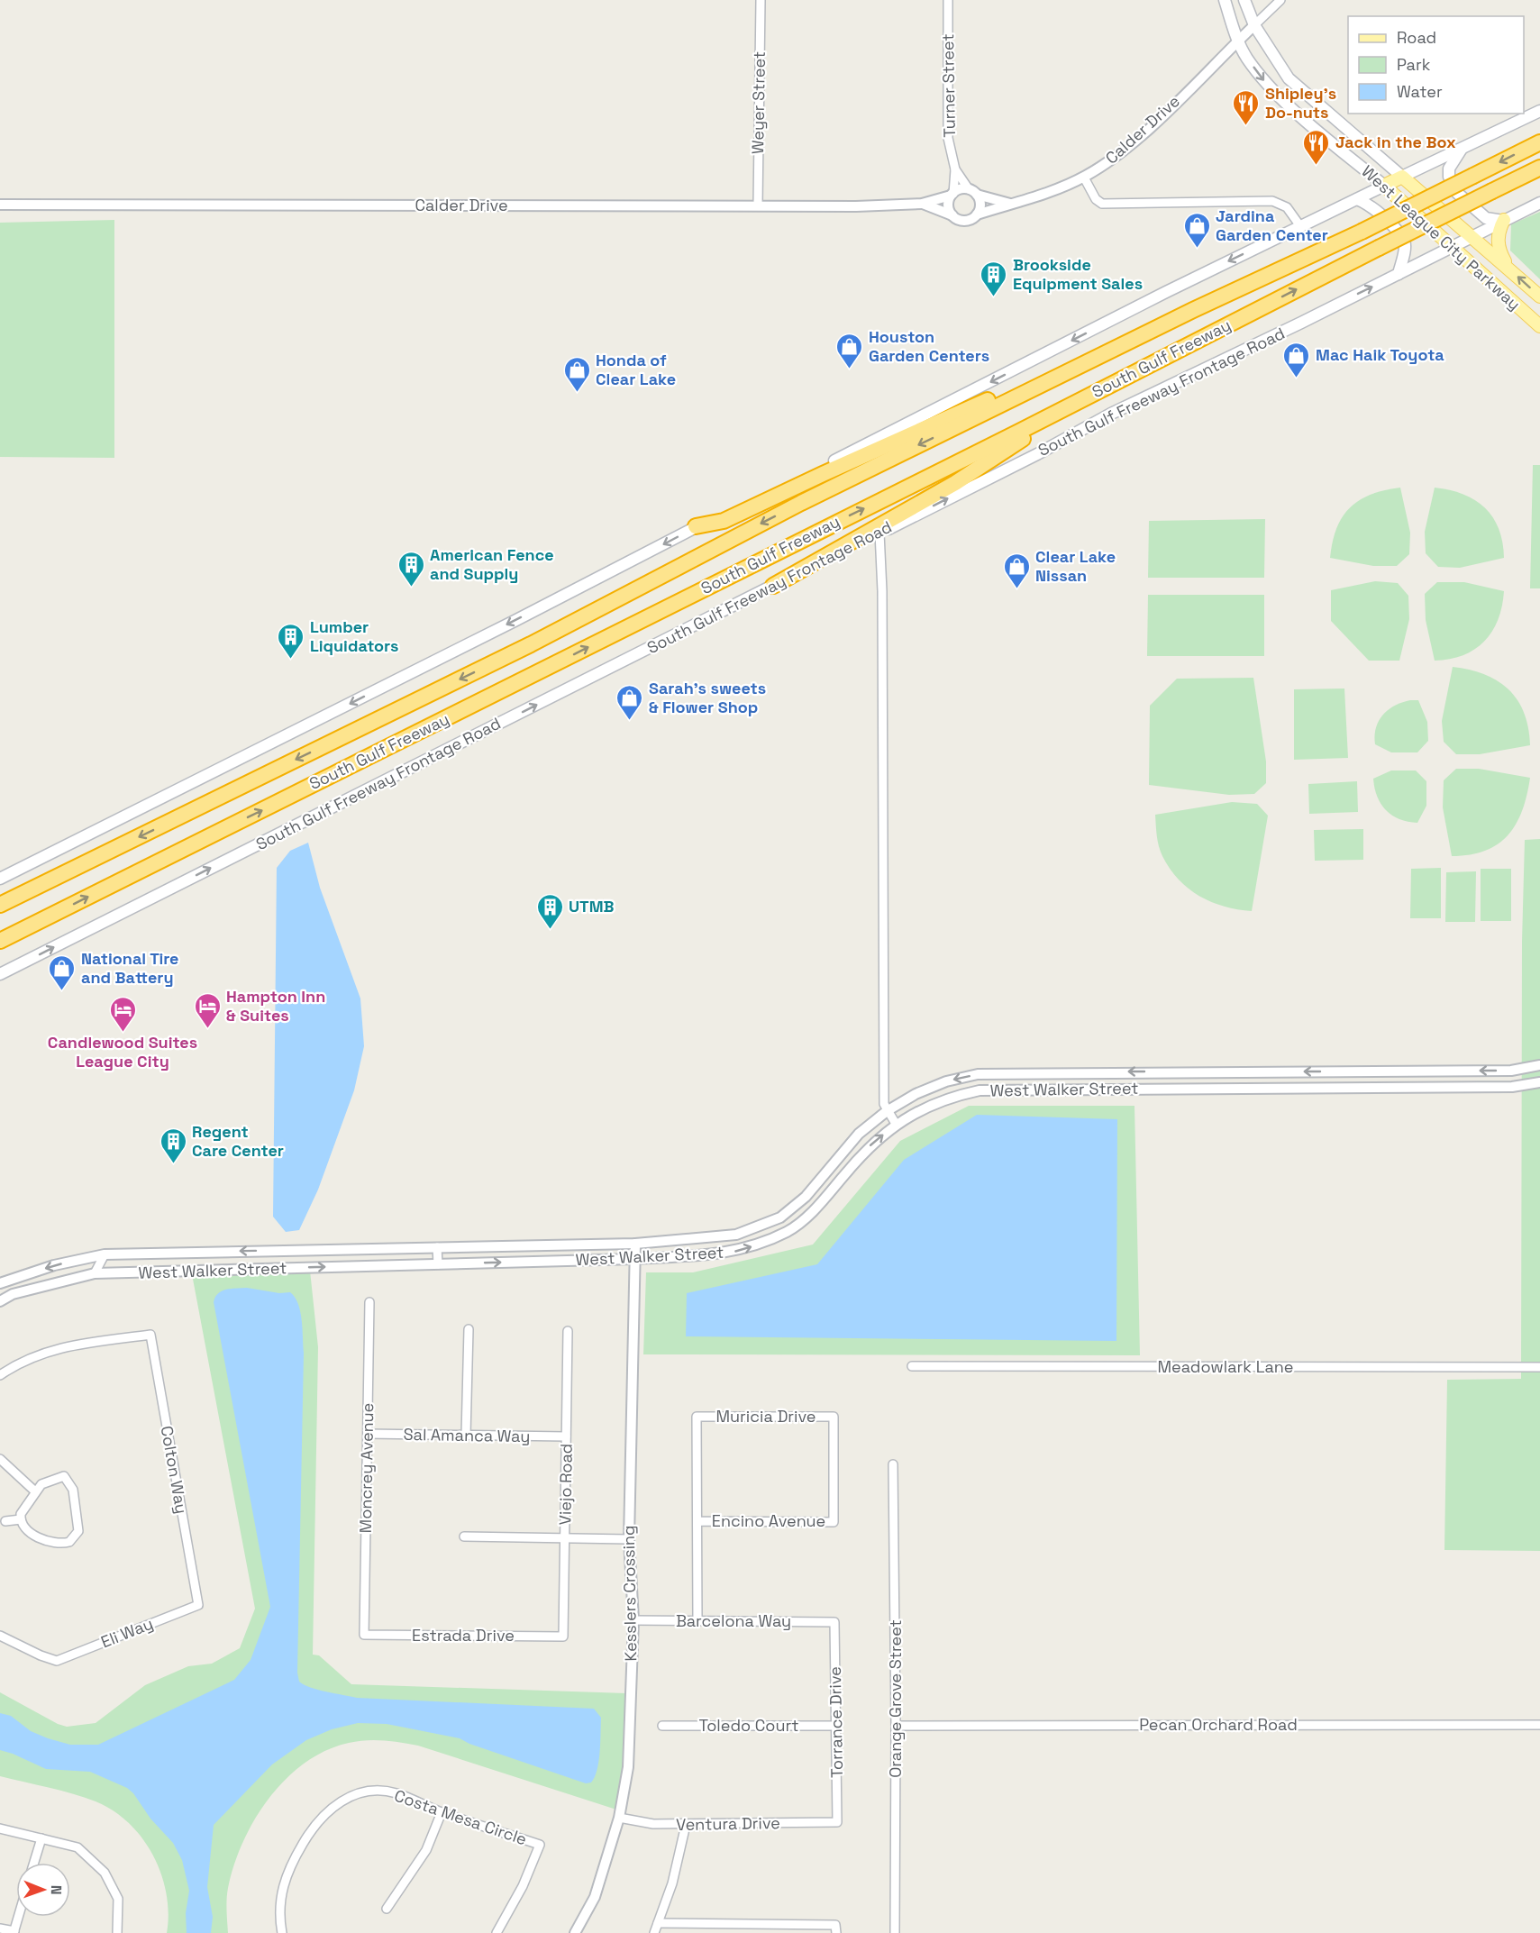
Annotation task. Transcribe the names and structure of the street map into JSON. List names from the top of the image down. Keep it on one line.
{"streets":{"highway":["South Gulf Freeway"],"main road":["West League City Parkway","South Gulf Freeway Frontage Road"],"street":["Turner Street","Weyer Street","Calder Drive","West Walker Street","Meadowlark Lane","Muricia Drive","Sal Amanca Way","Moncrey Avenue","Colton Way","Viejo Road","Encino Avenue","Kesslers Crossing","Barcelona Way","Eli Way","Estrada Drive","Orange Grove Street","Torrance Drive","Pecan Orchard Road","Toledo Court","Costa Mesa Circle","Ventura Drive"]},"crossings":[["Turner Street","Calder Drive"],["Weyer Street","Calder Drive"],["Calder Drive","West League City Parkway"],["West League City Parkway","South Gulf Freeway Frontage Road"],["West Walker Street","Kesslers Crossing"],["Muricia Drive","Encino Avenue"],["Sal Amanca Way","Moncrey Avenue"],["Sal Amanca Way","Viejo Road"],["Moncrey Avenue","Estrada Drive"],["Colton Way","Eli Way"],["Viejo Road","Estrada Drive"],["Kesslers Crossing","Barcelona Way"],["Kesslers Crossing","Ventura Drive"],["Barcelona Way","Torrance Drive"],["Orange Grove Street","Pecan Orchard Road"],["Torrance Drive","Toledo Court"],["Torrance Drive","Ventura Drive"]],"places":{"restaurant":["Shipley's Do-nuts","Jack in the Box"],"shop":["Jardina Garden Center","Houston Garden Centers","Mac Haik Toyota","Honda of Clear Lake","Clear Lake Nissan","Sarah’s sweets & Flower Shop","National Tire and Battery"],"building":["Brookside Equipment Sales","American Fence and Supply","Lumber Liquidators","UTMB","Regent Care Center"],"hotel":["Hampton Inn & Suites","Candlewood Suites League City"]},"legend":["Road","Park","Water"],"north":"right"}
